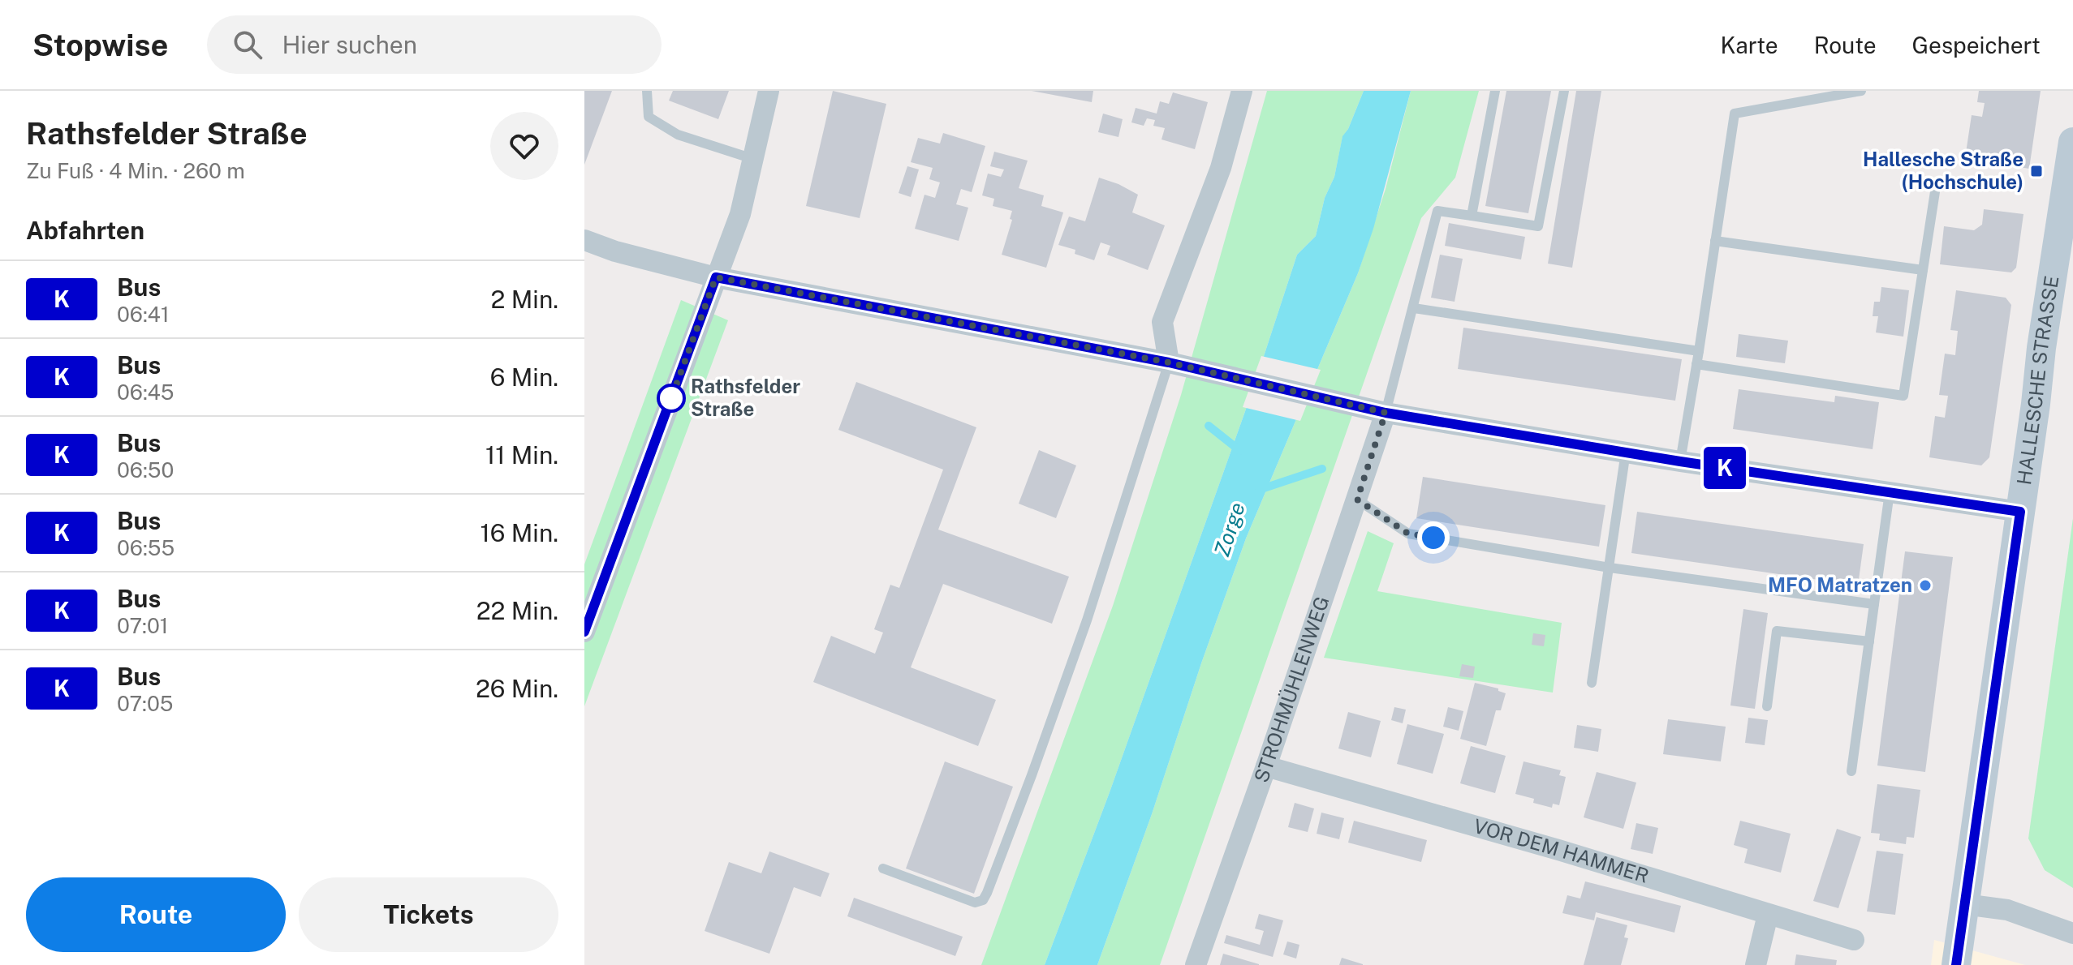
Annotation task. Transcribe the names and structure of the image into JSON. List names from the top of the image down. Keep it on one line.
{"streets":{"main road":["HALLESCHE STRASSE"],"street":["STROHMÜHLENWEG","VOR DEM HAMMER"]},"crossings":[["STROHMÜHLENWEG","VOR DEM HAMMER"]],"water":["Zorge"],"places":{"transit":["Hallesche Straße (Hochschule)"],"other":["Rathsfelder Straße","MFO Matratzen"]},"lines":["bus line K"],"page":{"header":"Stopwise","search":"Hier suchen","nav":["Karte","Route","Gespeichert"],"heading":[["Rathsfelder Straße","Zu Fuß · 4 Min. · 260 m"],"Abfahrten"],"on_map":"K","list":[{"mark":"K","name":"Bus","note":"06:41","value":"2 Min."},{"mark":"K","name":"Bus","note":"06:45","value":"6 Min."},{"mark":"K","name":"Bus","note":"06:50","value":"11 Min."},{"mark":"K","name":"Bus","note":"06:55","value":"16 Min."},{"mark":"K","name":"Bus","note":"07:01","value":"22 Min."},{"mark":"K","name":"Bus","note":"07:05","value":"26 Min."}],"buttons":["Route","Tickets"]}}
